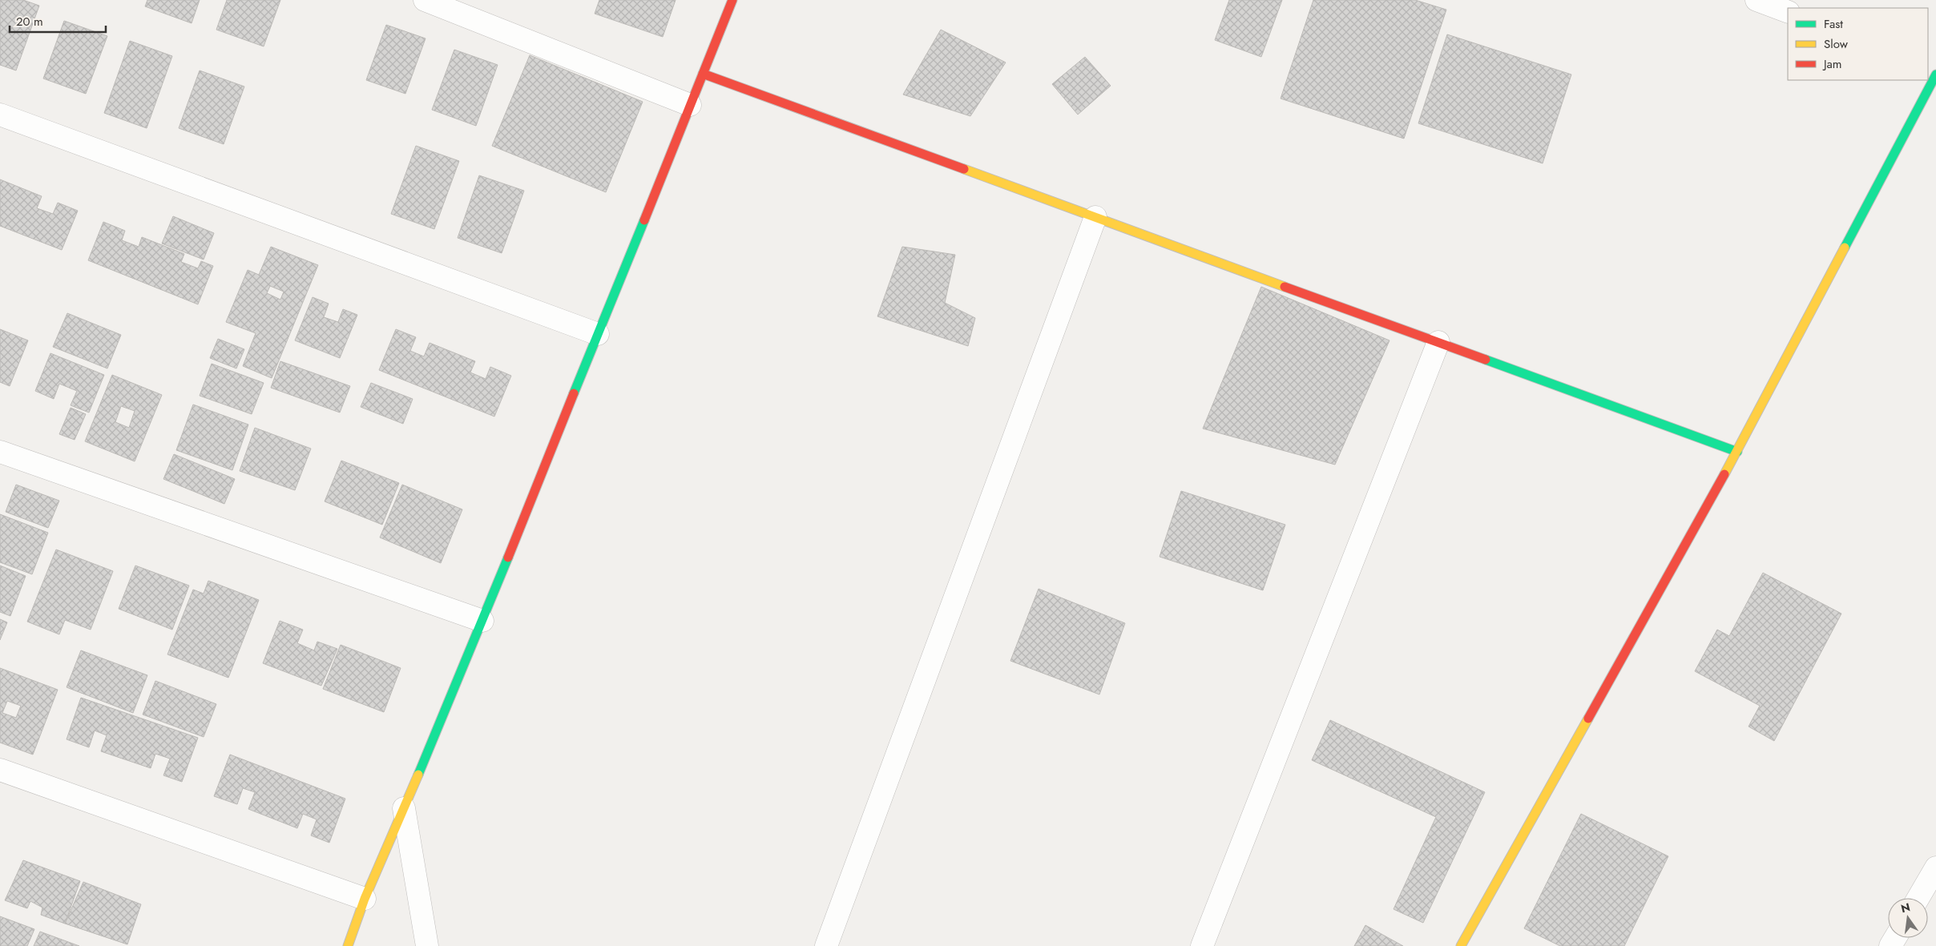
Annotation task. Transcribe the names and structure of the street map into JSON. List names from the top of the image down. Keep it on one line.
{"legend":["Fast","Slow","Jam"],"scale_bar":"20 m","north":"top"}
